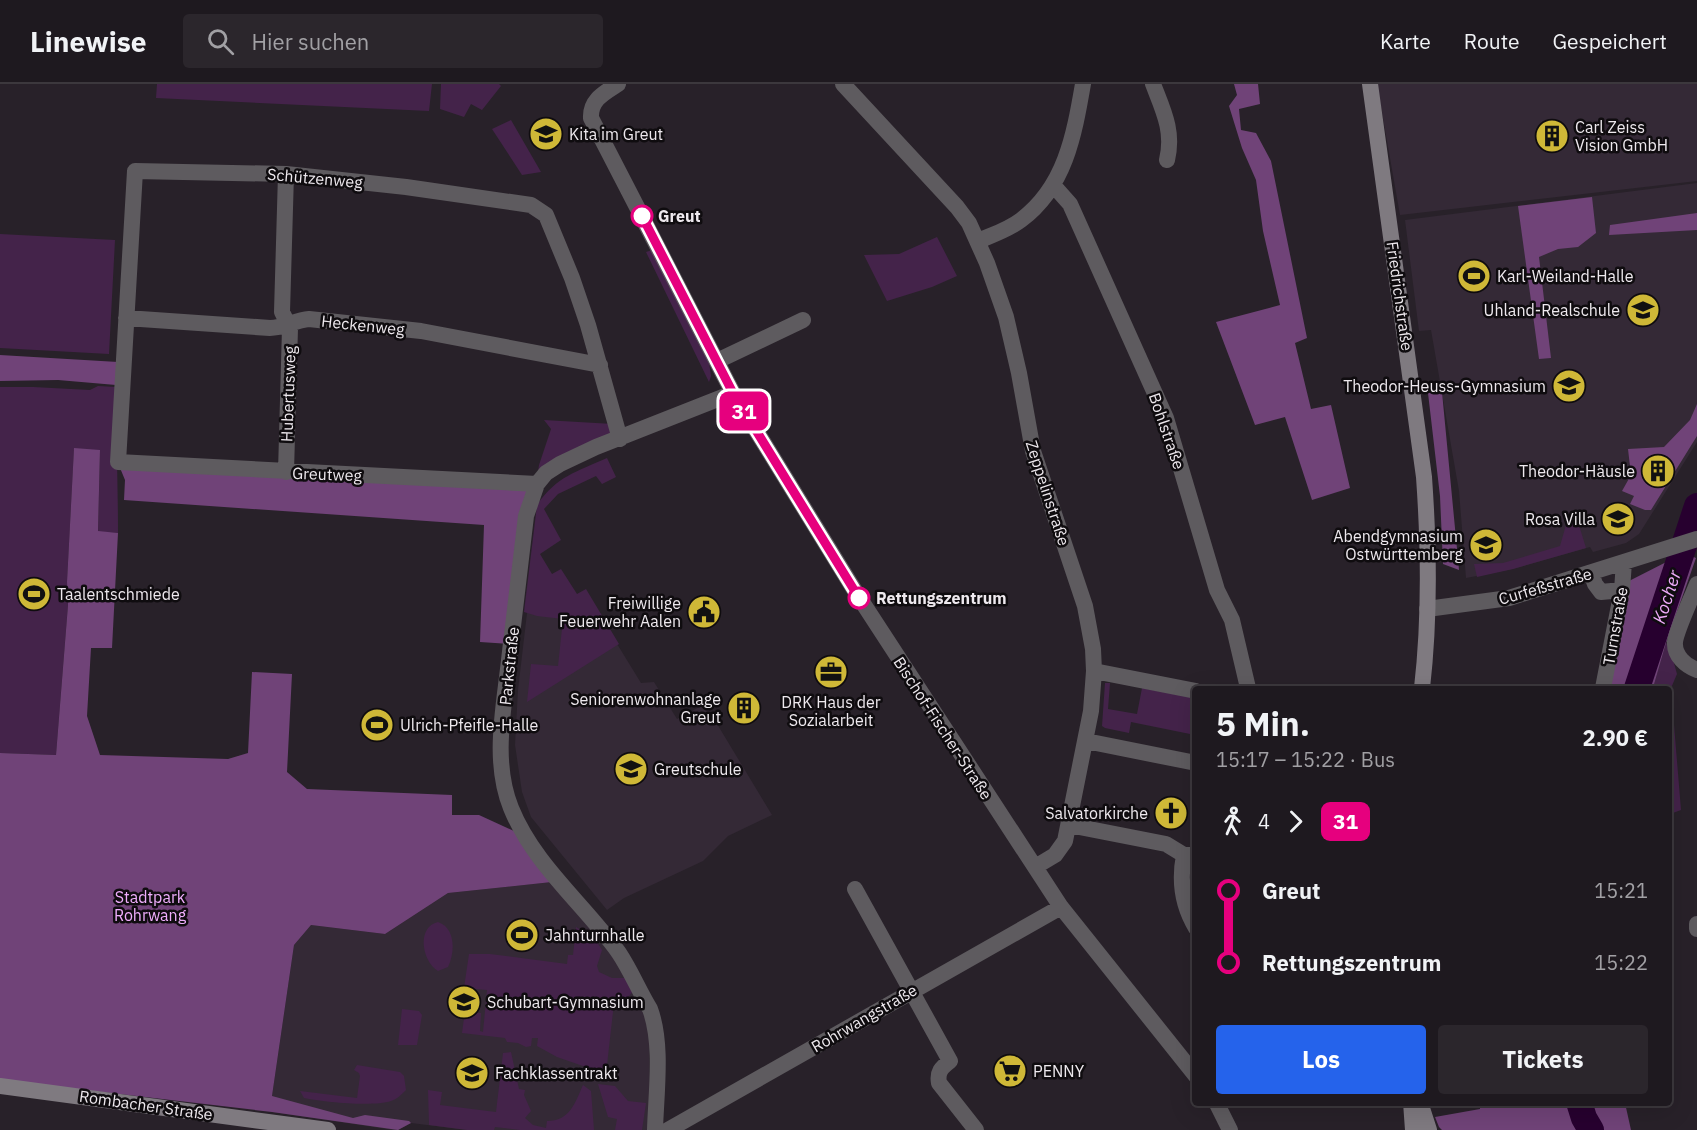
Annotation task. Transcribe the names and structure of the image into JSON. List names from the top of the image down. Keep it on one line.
{"streets":{"main road":["Friedrichstraße","Rombacher Straße"],"street":["Schützenweg","Heckenweg","Hubertusweg","Bohlstraße","Greutweg","Zeppelinstraße","Curfeßstraße","Turnstraße","Parkstraße","Bischof-Fischer-Straße","Rohrwangstraße"]},"crossings":[["Schützenweg","Heckenweg"],["Schützenweg","Hubertusweg"],["Schützenweg","Greutweg"],["Schützenweg","Parkstraße"],["Friedrichstraße","Curfeßstraße"],["Heckenweg","Hubertusweg"],["Hubertusweg","Greutweg"],["Greutweg","Parkstraße"],["Zeppelinstraße","Bischof-Fischer-Straße"],["Curfeßstraße","Turnstraße"],["Parkstraße","Bischof-Fischer-Straße"],["Bischof-Fischer-Straße","Rohrwangstraße"]],"water":["Kocher"],"parks":["Stadtpark Rohrwang"],"places":{"school or university":["Kita im Greut","Uhland-Realschule","Theodor-Heuss-Gymnasium","Rosa Villa","Abendgymnasium Ostwürttemberg","Greutschule","Schubart-Gymnasium","Fachklassentrakt"],"building":["Carl Zeiss Vision GmbH","Theodor-Häusle","Seniorenwohnanlage Greut"],"other":["Greut","Rettungszentrum"],"sports":["Karl-Weiland-Halle","Taalentschmiede","Ulrich-Pfeifle-Halle","Jahnturnhalle"],"public building":["Freiwillige Feuerwehr Aalen"],"office":["DRK Haus der Sozialarbeit"],"church":["Salvatorkirche"],"supermarket":["PENNY"]},"lines":["bus line 31"],"page":{"header":"Linewise","search":"Hier suchen","nav":["Karte","Route","Gespeichert"],"on_map":"31","heading":["5 Min.","15:17 – 15:22 · Bus","2.90 €"],"legs":["4","31"],"list":[{"name":"Greut","value":"15:21"},{"name":"Rettungszentrum","value":"15:22"}],"buttons":["Los","Tickets"]}}
